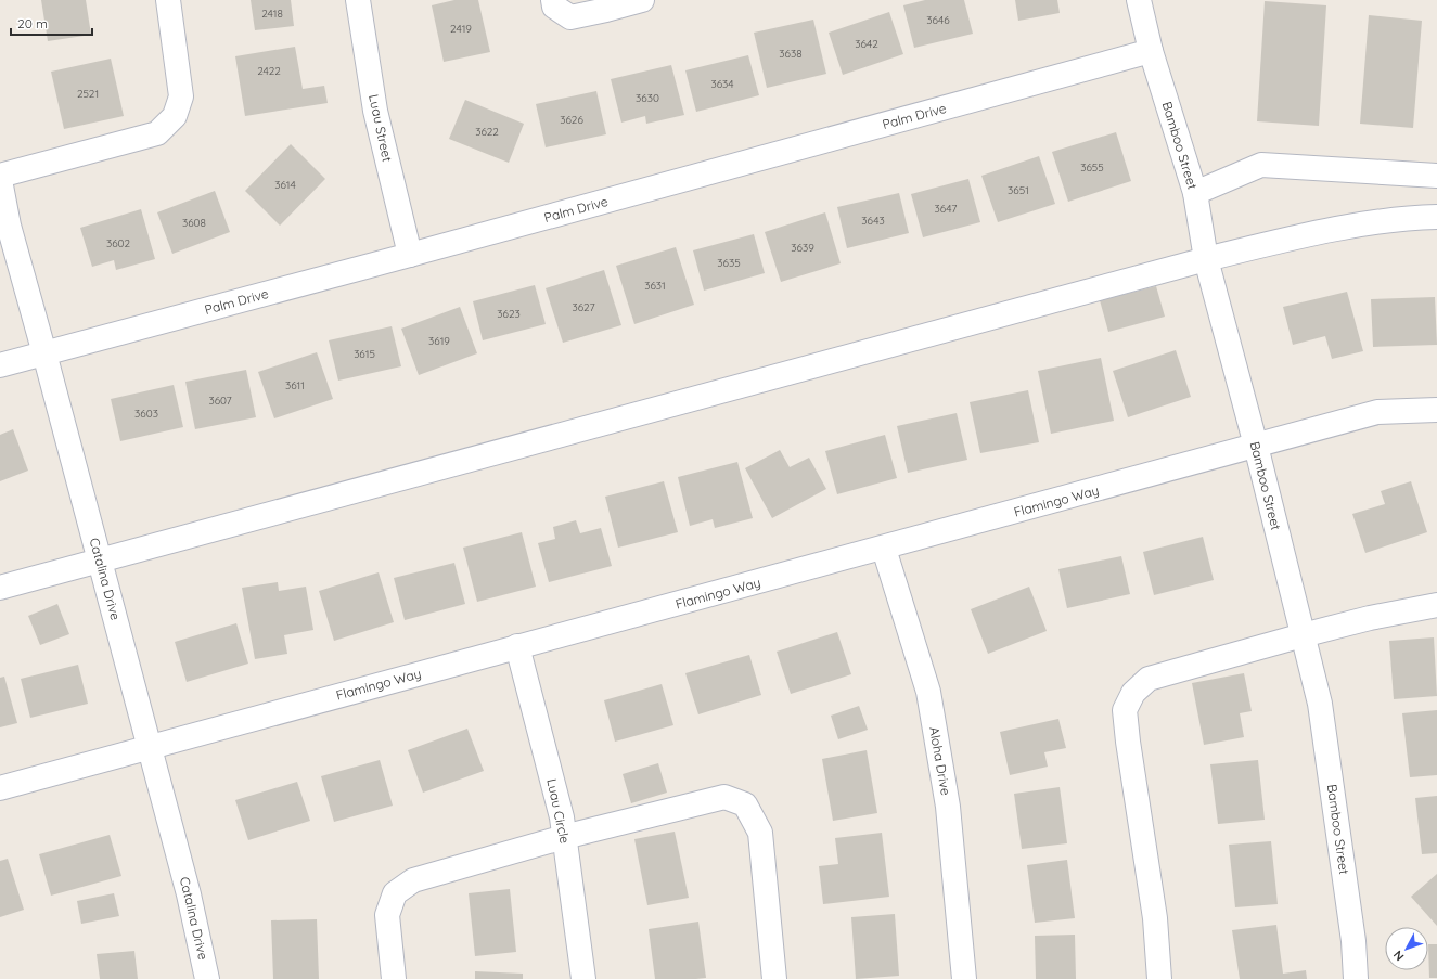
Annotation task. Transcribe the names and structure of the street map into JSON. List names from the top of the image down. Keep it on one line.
{"streets":{"street":["Palm Drive","Luau Street","Bamboo Street","Flamingo Way","Catalina Drive","Aloha Drive","Luau Circle"]},"crossings":[["Palm Drive","Luau Street"],["Palm Drive","Bamboo Street"],["Palm Drive","Catalina Drive"],["Bamboo Street","Flamingo Way"],["Flamingo Way","Catalina Drive"],["Flamingo Way","Aloha Drive"],["Flamingo Way","Luau Circle"]],"house_numbers":["2418","3646","2419","3642","3638","2422","3634","2521","3630","3626","3622","3655","3614","3651","3647","3643","3608","3602","3639","3635","3631","3627","3623","3619","3615","3611","3607","3603"],"scale_bar":"20 m","north":"bottom left"}
